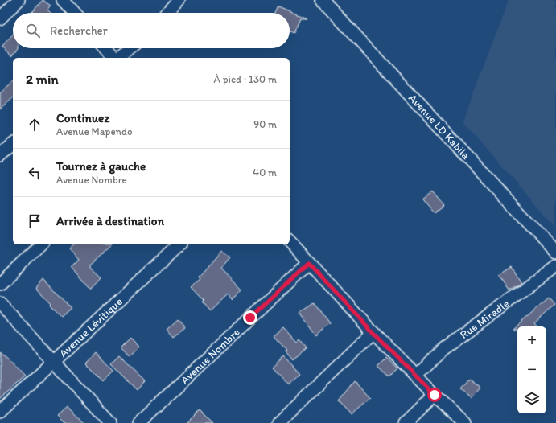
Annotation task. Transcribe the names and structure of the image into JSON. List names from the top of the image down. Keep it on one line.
{"streets":{"street":["Avenue LD Kabila","Rue Miradle","Avenue Lévitique","Avenue Nombre"]},"page":{"search":"Rechercher","heading":["2 min","À pied · 130 m"],"list":[["Continuez","Avenue Mapendo","90 m"],["Tournez à gauche","Avenue Nombre","40 m"],"Arrivée à destination"],"map_buttons":["+","−"]}}
